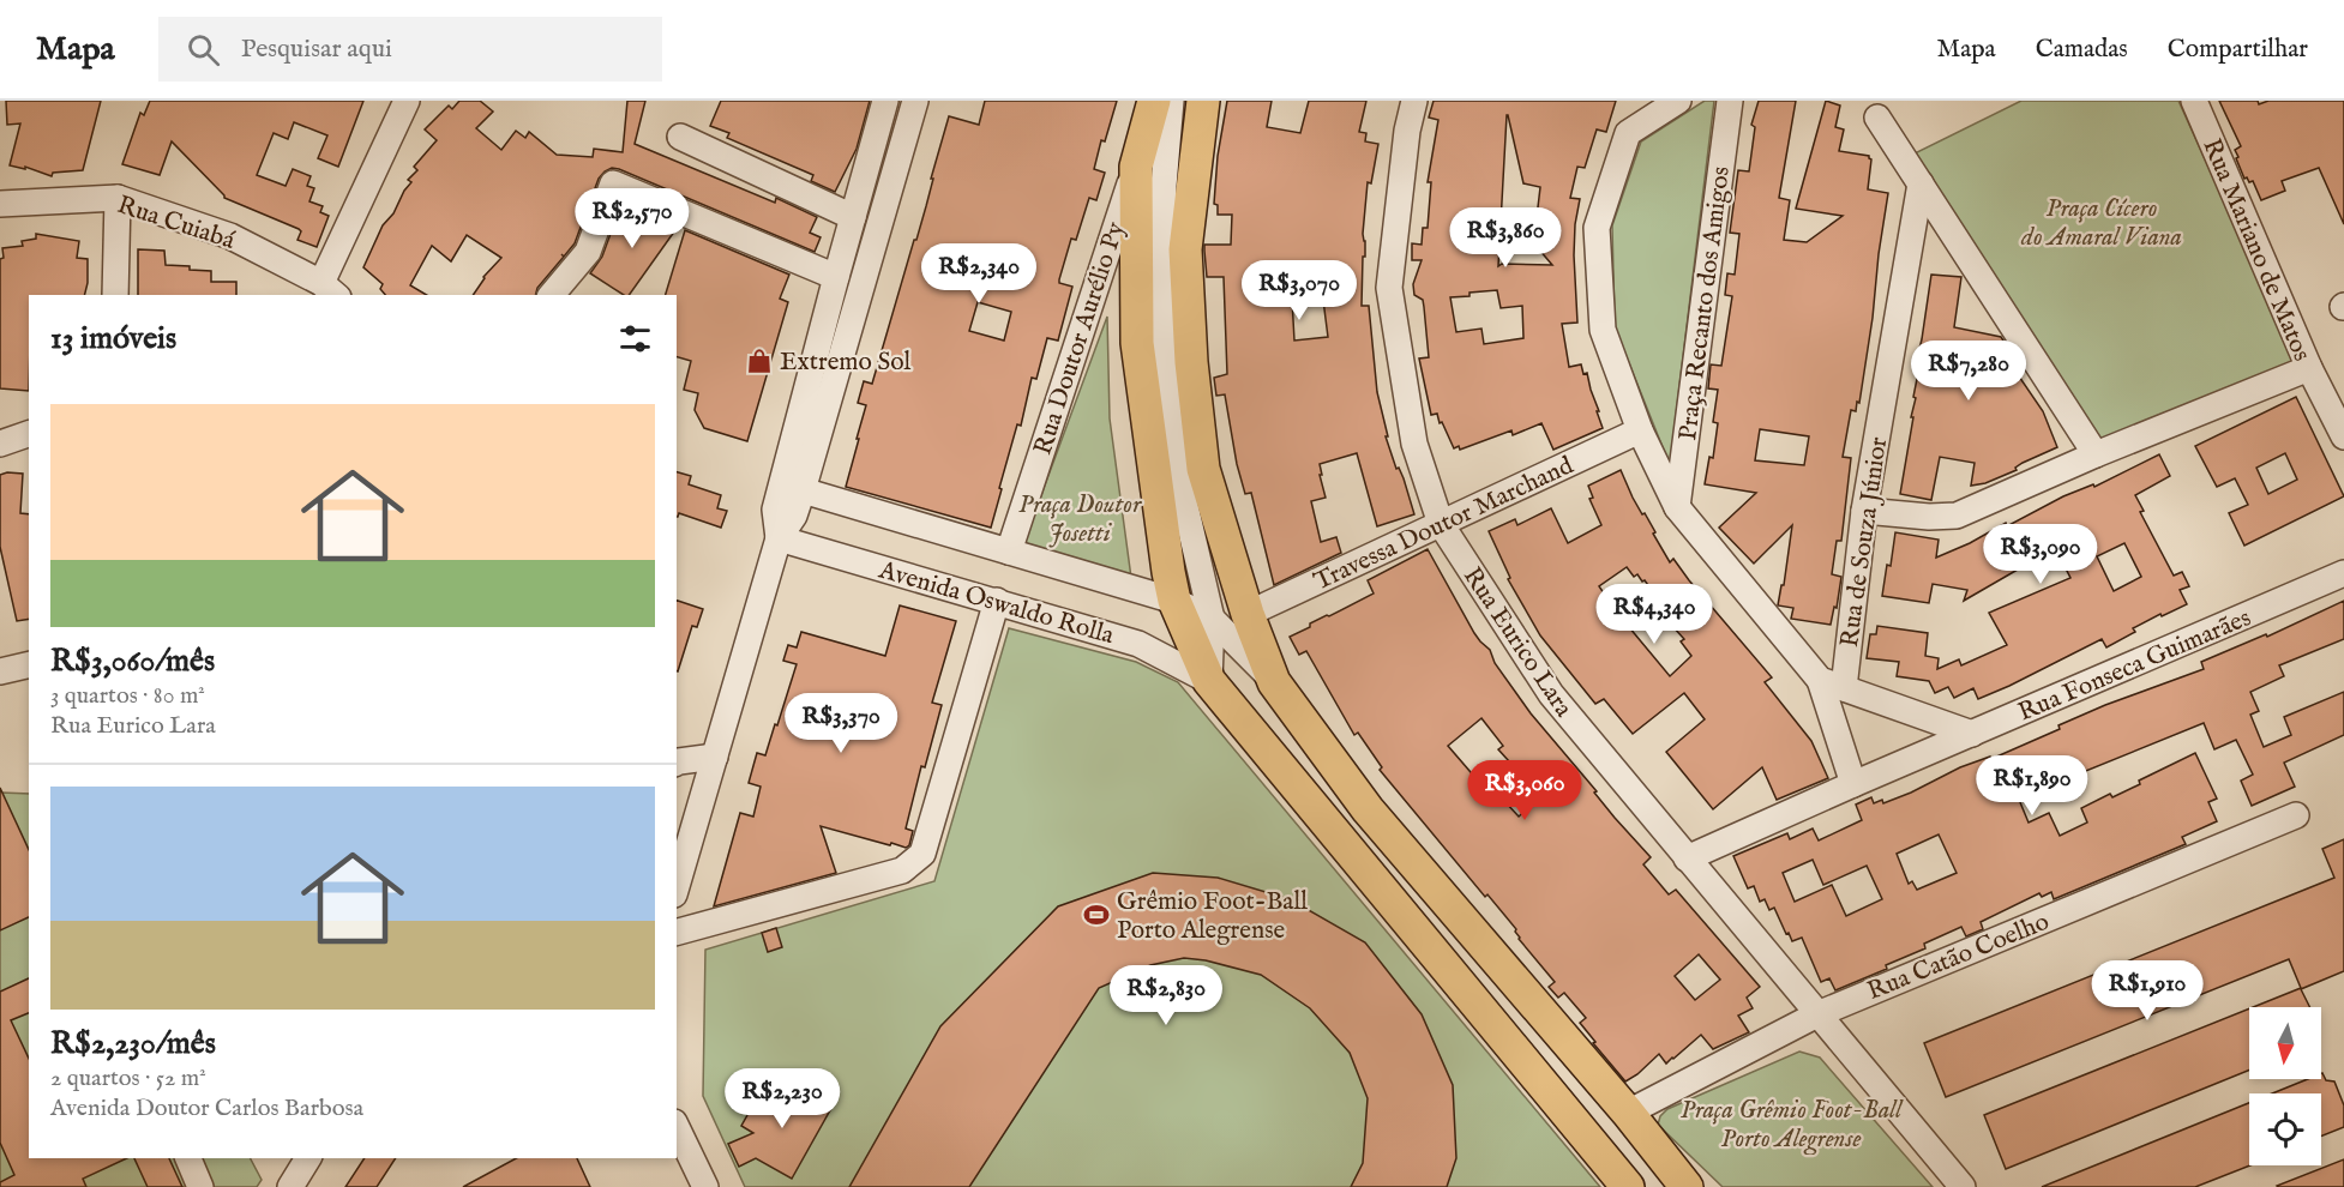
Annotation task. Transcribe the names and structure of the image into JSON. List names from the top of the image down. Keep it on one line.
{"streets":{"street":["Rua Cuiabá","Rua Mariano de Matos","Praça Recanto dos Amigos","Rua Doutor Aurélio Py","Travessa Doutor Marchand","Rua de Souza Júnior","Avenida Oswaldo Rolla","Rua Eurico Lara","Rua Fonseca Guimarães","Rua Catão Coelho"]},"crossings":[["Rua Doutor Aurélio Py","Avenida Oswaldo Rolla"],["Travessa Doutor Marchand","Rua Eurico Lara"],["Rua Eurico Lara","Rua Fonseca Guimarães"],["Rua Eurico Lara","Rua Catão Coelho"]],"parks":["Praça Cícero do Amaral Viana","Praça Doutor Josetti","Praça Grêmio Foot-Ball Porto Alegrense"],"places":{"shop":["Extremo Sol"],"sports":["Grêmio Foot-Ball Porto Alegrense"]},"north":"bottom","page":{"header":"Mapa","search":"Pesquisar aqui","nav":["Mapa","Camadas","Compartilhar"],"price":["R$2,570","R$3,860","R$2,340","R$3,070","R$7,280","R$3,090","R$4,340","R$3,370","R$1,890","R$3,060","R$1,910","R$2,830","R$2,230"],"heading":"13 imóveis","list":[{"name":"R$3,060/mês","note":"3 quartos · 80 m² · Rua Eurico Lara"},{"name":"R$2,230/mês","note":"2 quartos · 52 m² · Avenida Doutor Carlos Barbosa"}]}}
